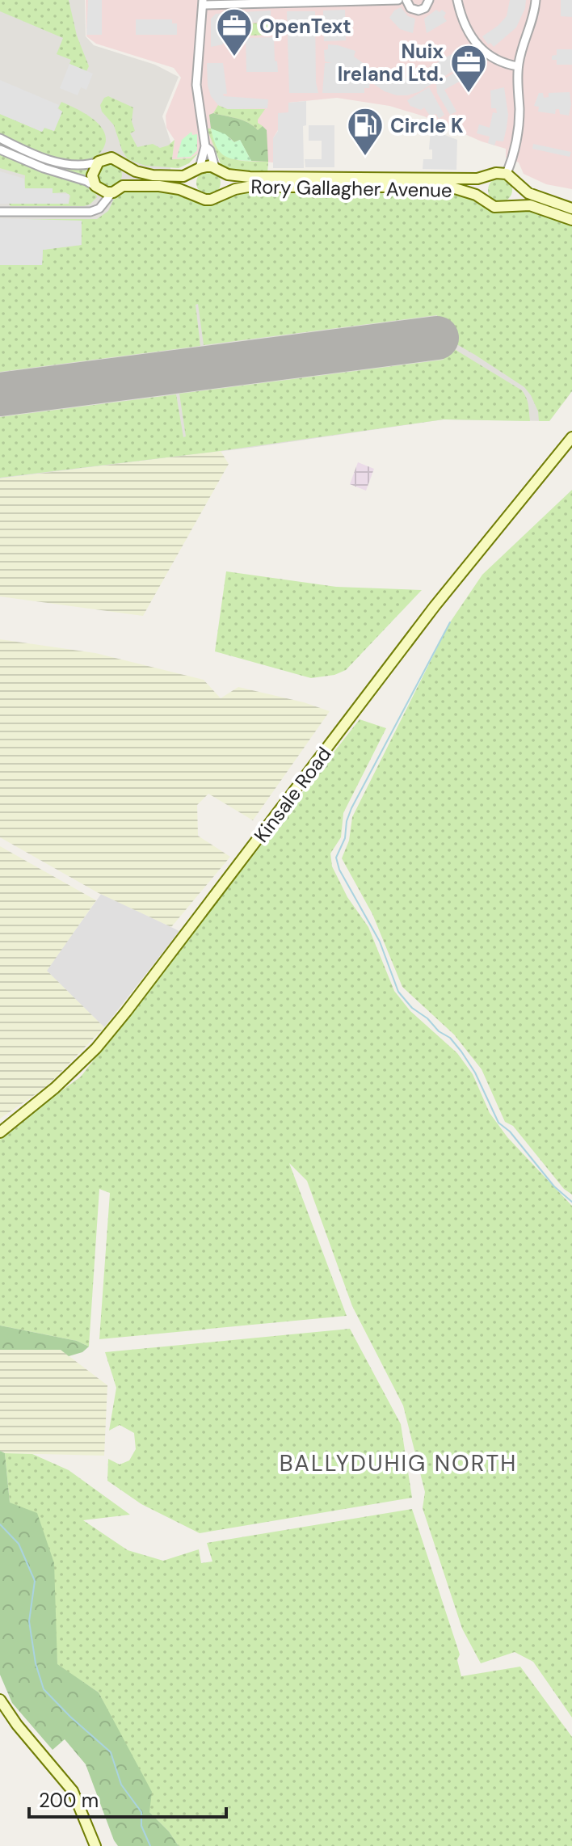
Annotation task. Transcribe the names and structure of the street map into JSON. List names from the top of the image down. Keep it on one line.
{"streets":{"street":["Rory Gallagher Avenue","Kinsale Road"]},"districts":["BALLYDUHIG NORTH"],"places":{"office":["OpenText","Nuix Ireland Ltd."],"fuel station":["Circle K"]},"scale_bar":"200 m"}
